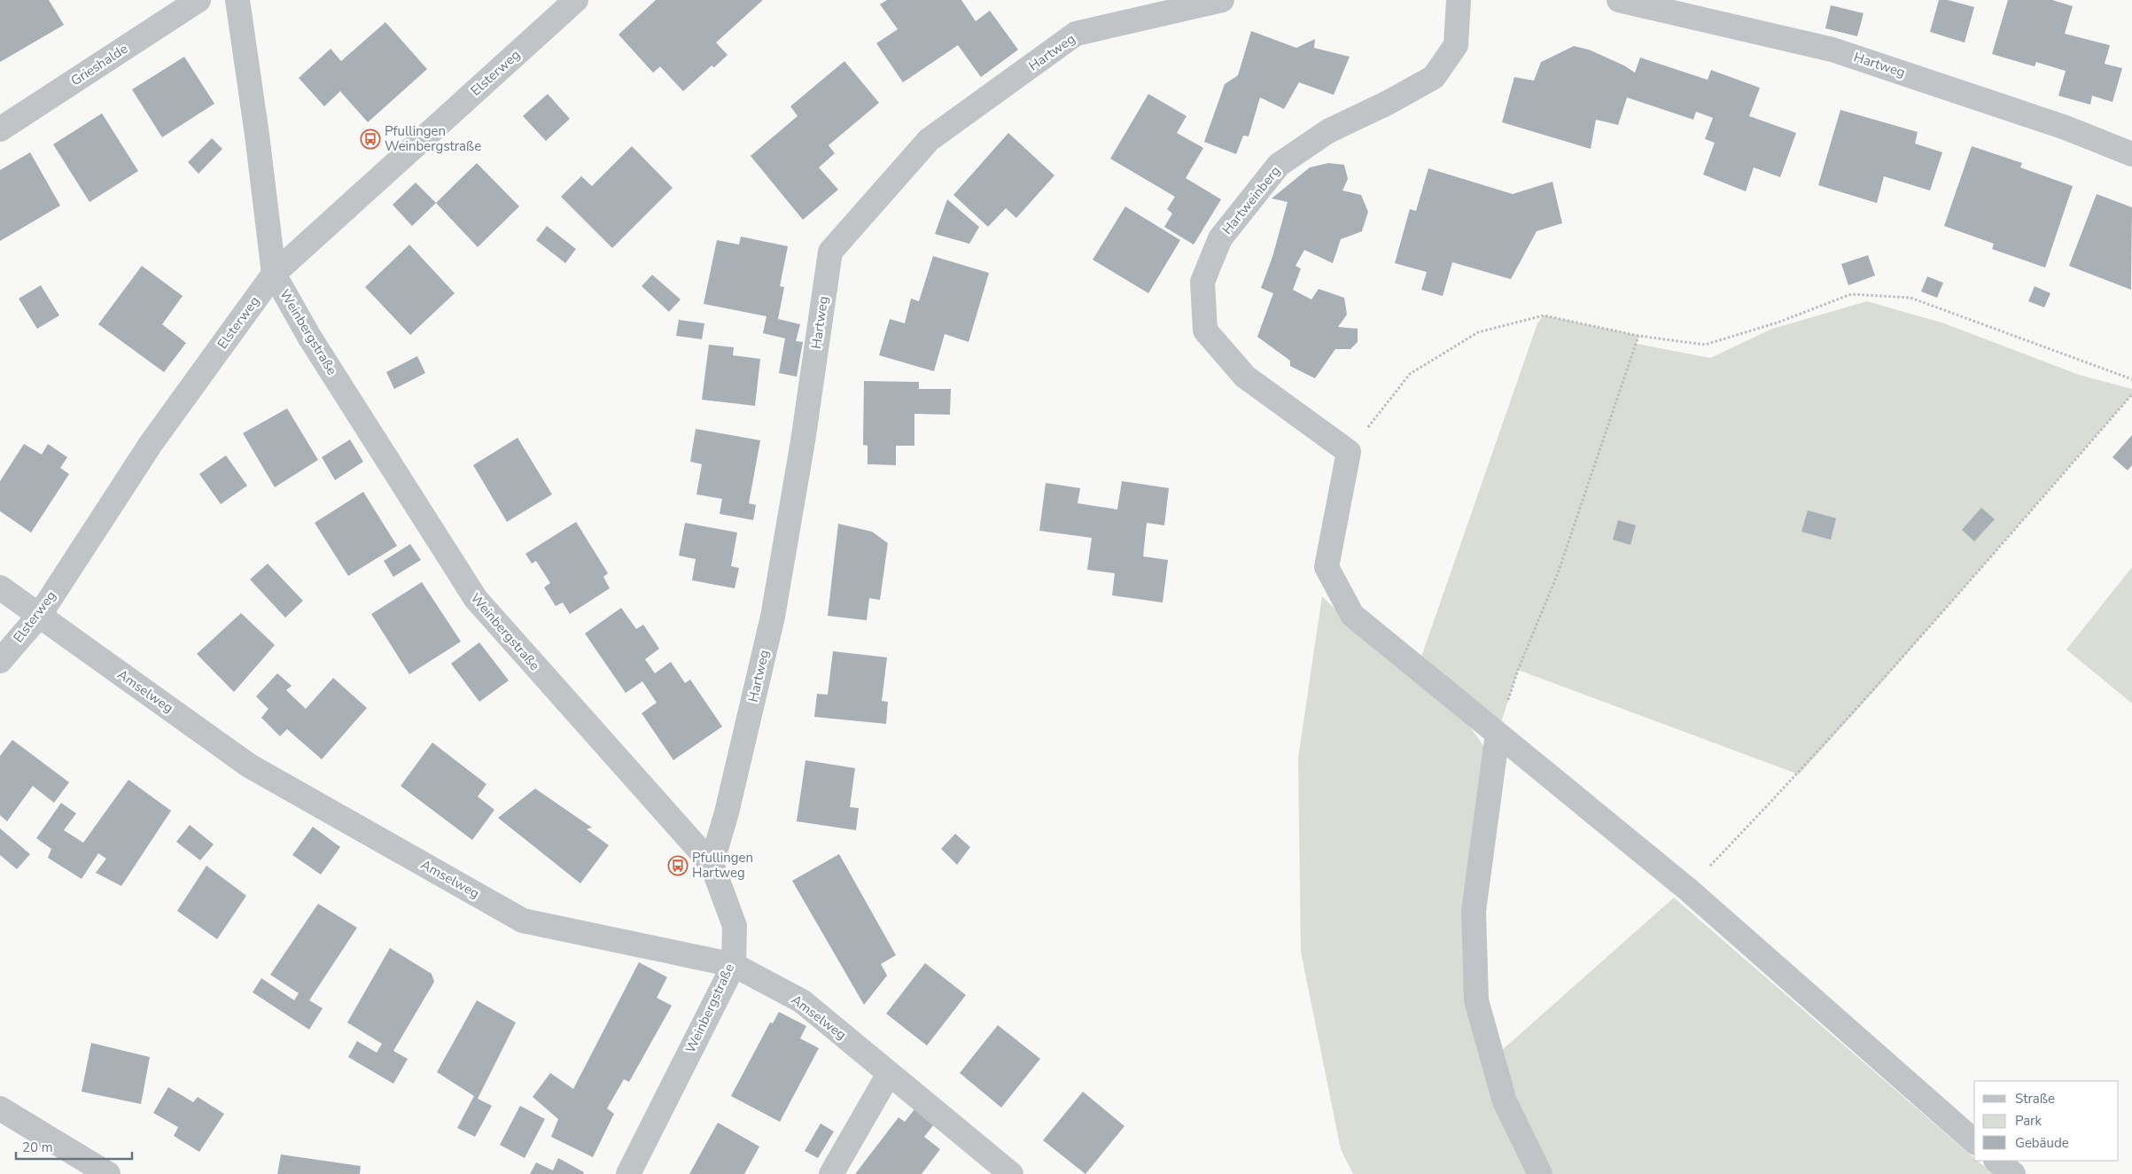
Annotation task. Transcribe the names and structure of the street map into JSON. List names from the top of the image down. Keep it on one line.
{"streets":{"street":["Hartweg","Grieshalde","Elsterweg","Hartweinberg","Weinbergstraße","Amselweg"]},"crossings":[["Hartweg","Weinbergstraße"],["Elsterweg","Weinbergstraße"],["Elsterweg","Amselweg"],["Weinbergstraße","Amselweg"]],"places":{"bus stop":["Pfullingen Weinbergstraße","Pfullingen Hartweg"]},"legend":["Straße","Park","Gebäude"],"scale_bar":"20 m"}
